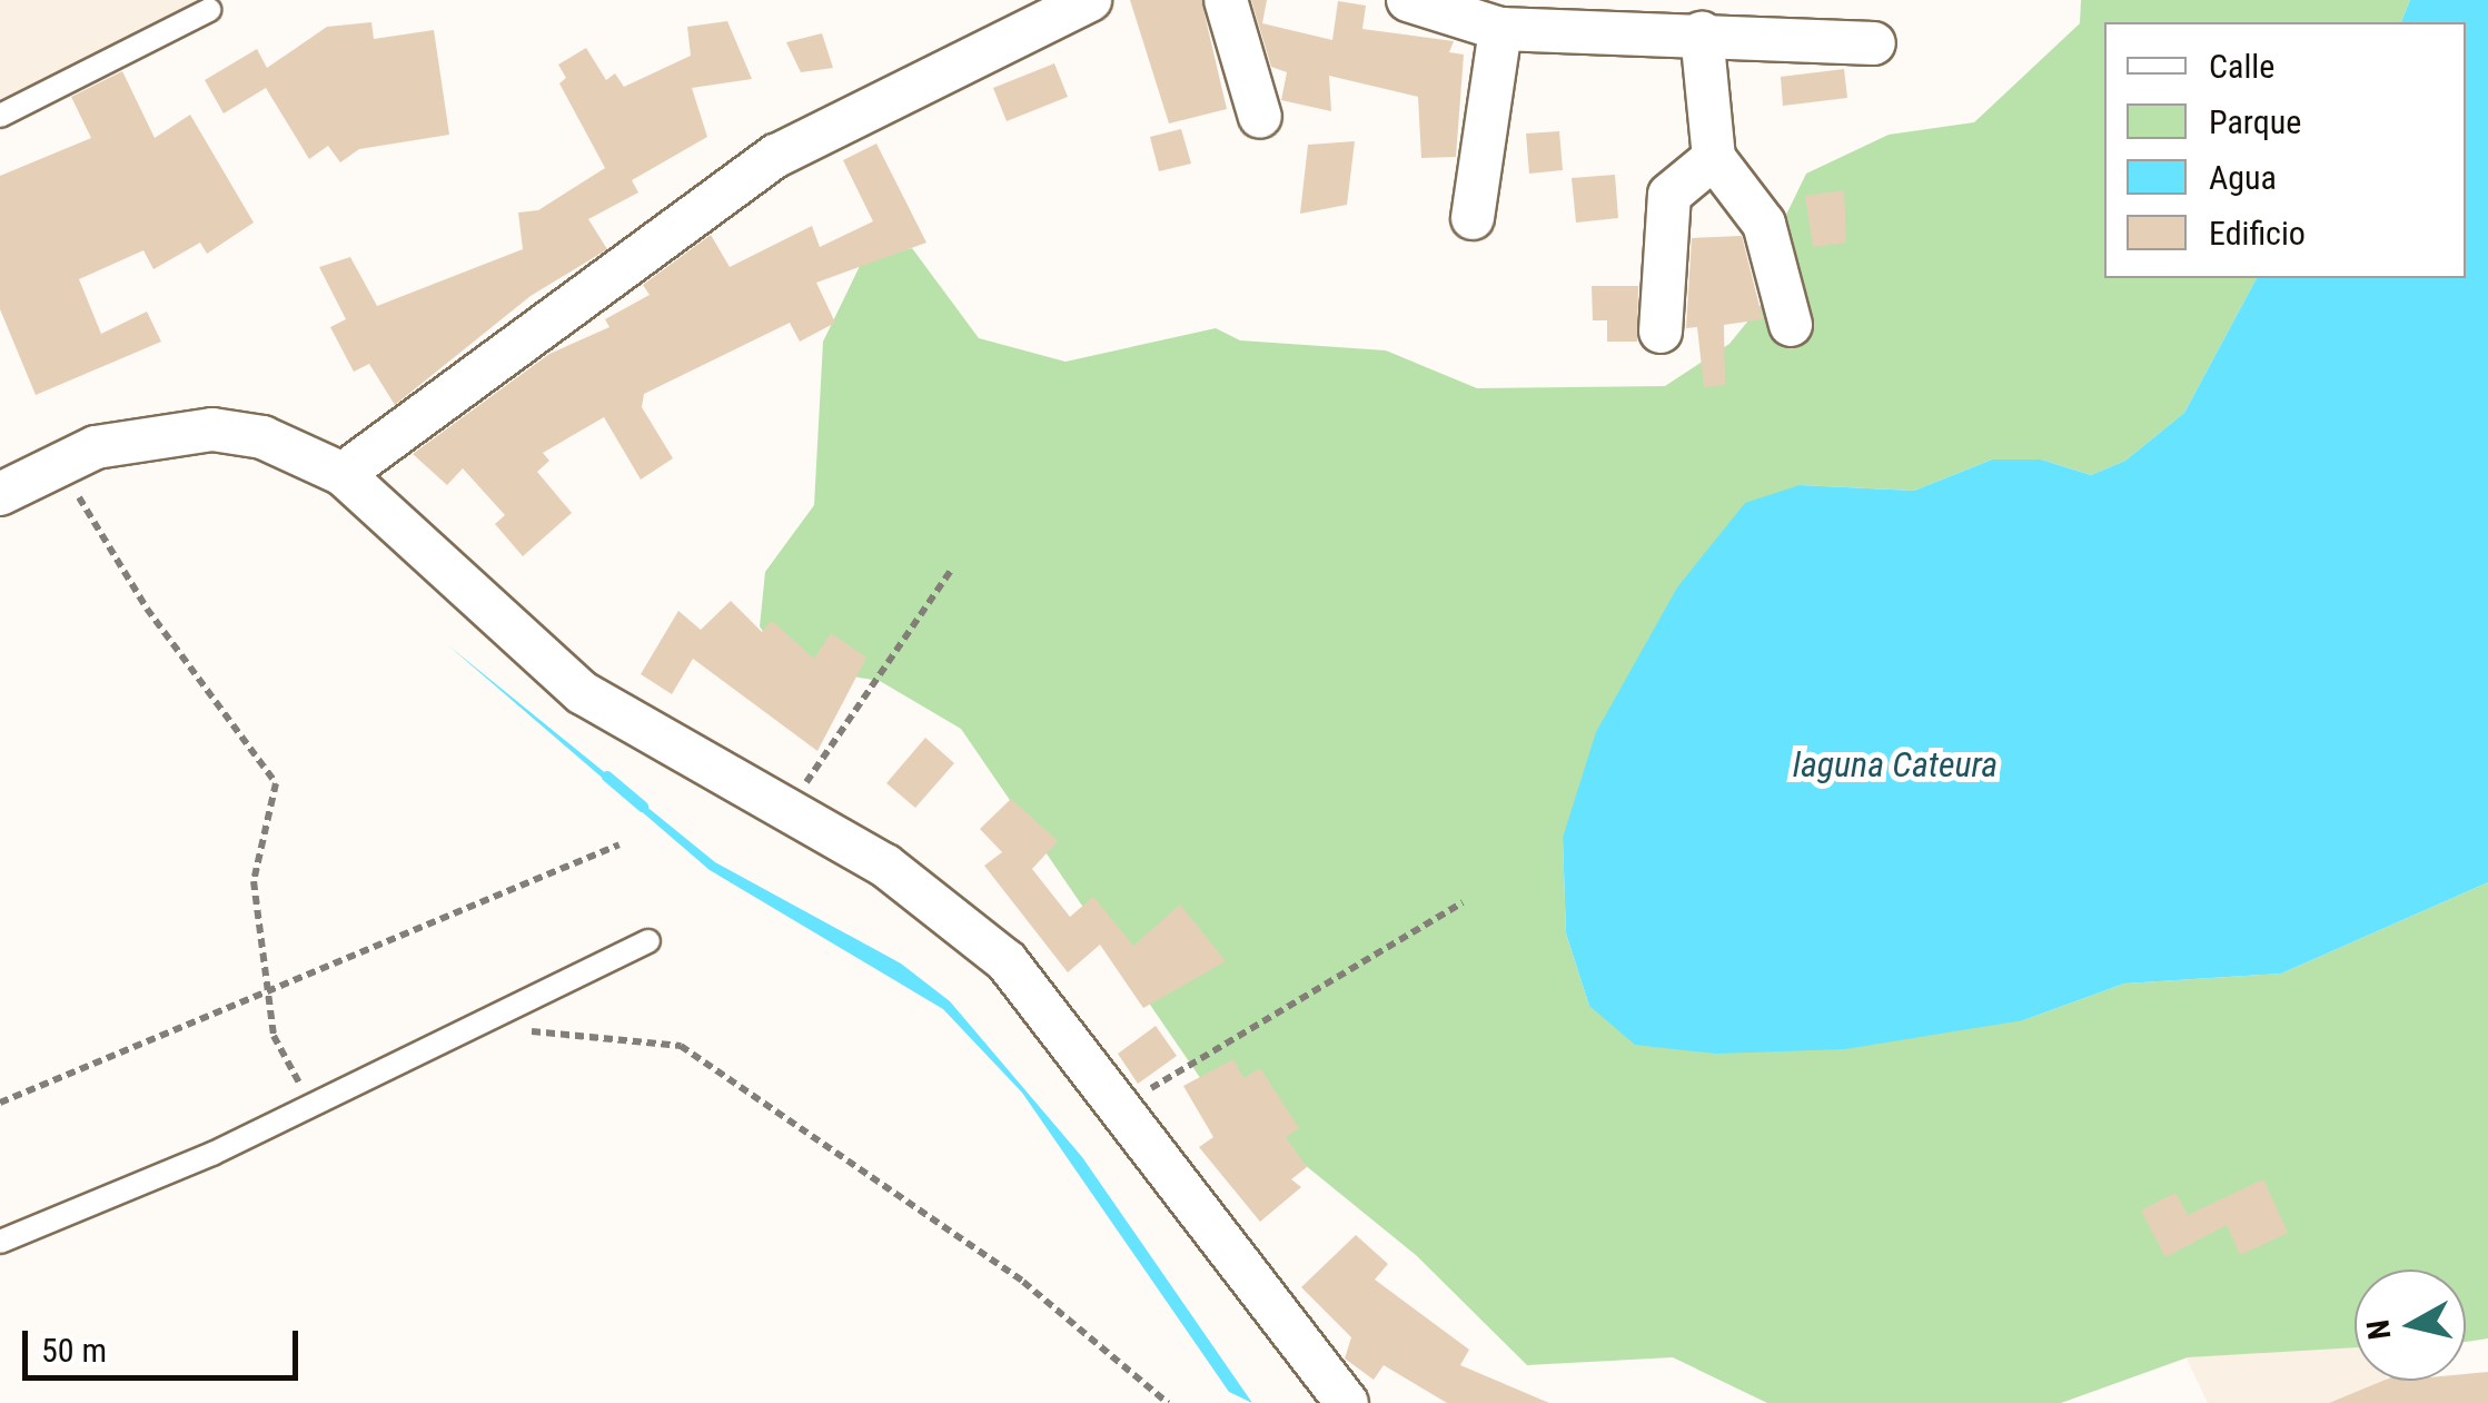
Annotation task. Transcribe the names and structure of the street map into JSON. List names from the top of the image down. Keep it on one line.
{"water":["laguna Cateura"],"legend":["Calle","Parque","Agua","Edificio"],"scale_bar":"50 m","north":"left"}
